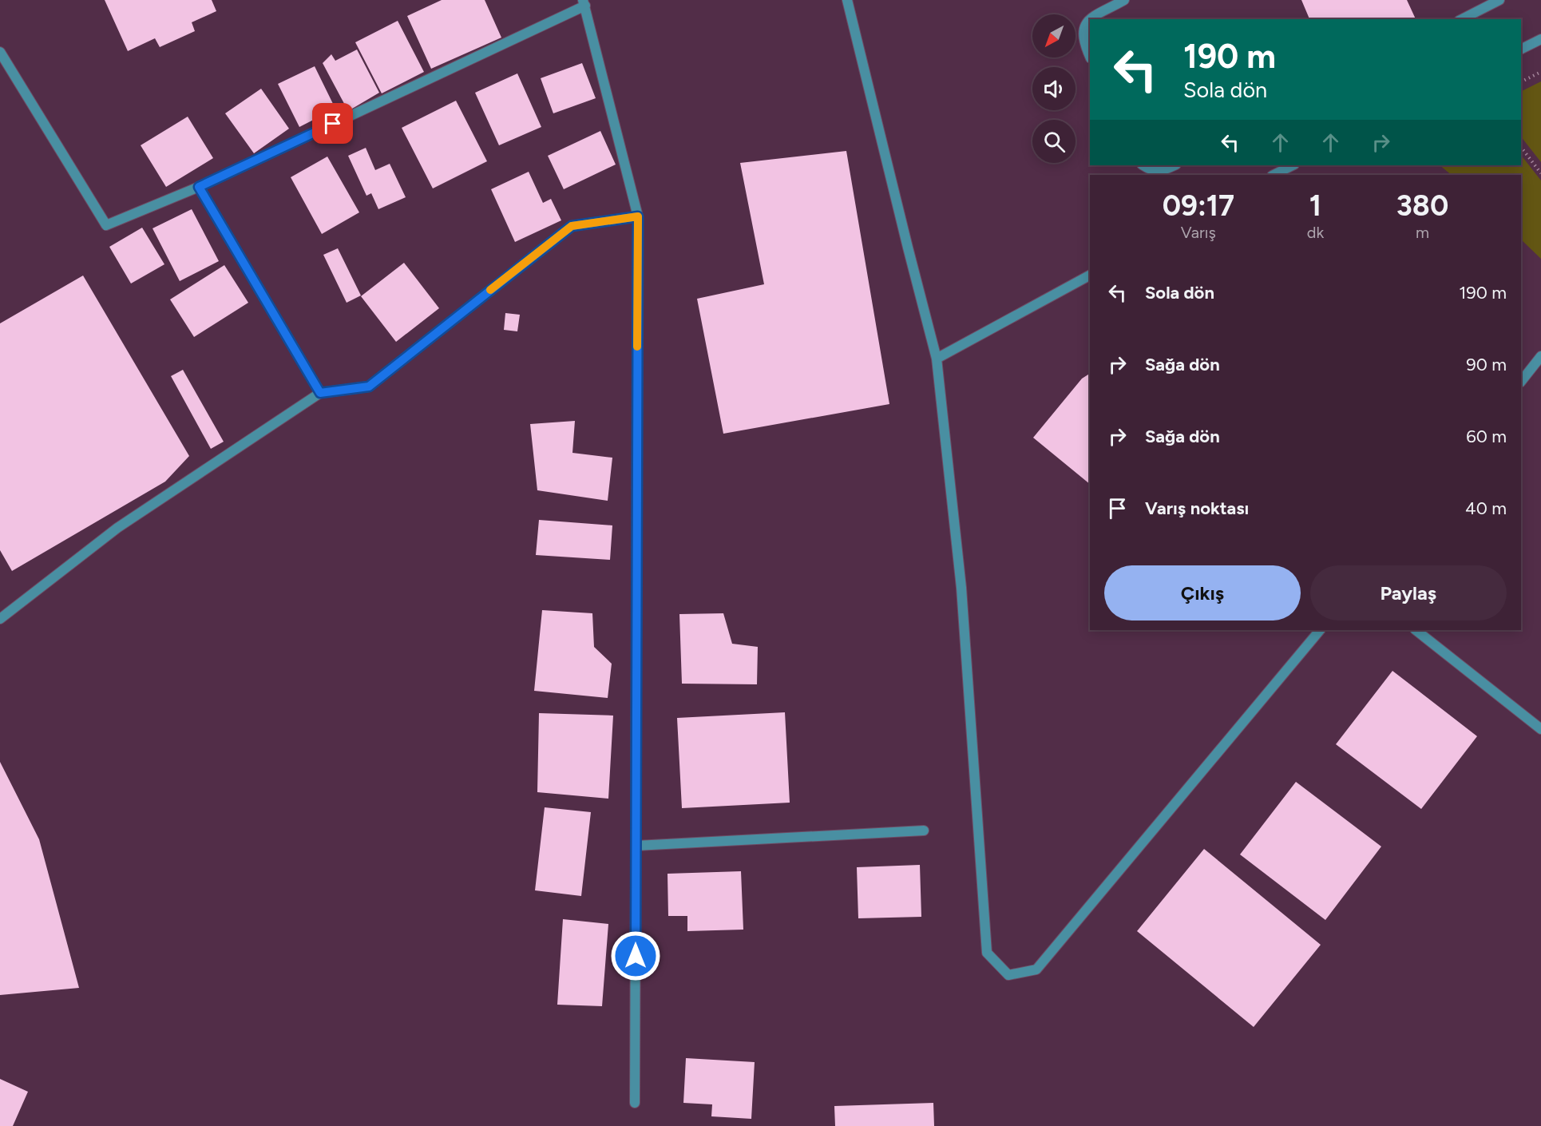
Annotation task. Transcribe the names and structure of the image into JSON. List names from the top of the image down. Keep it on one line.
{"north":"bottom left","page":{"turn":["190 m","Sola dön"],"eta":["09:17","Varış","1","dk","380","m"],"list":[{"name":"Sola dön","value":"190 m"},{"name":"Sağa dön","value":"90 m"},{"name":"Sağa dön","value":"60 m"},{"name":"Varış noktası","value":"40 m"}],"buttons":["Çıkış","Paylaş"]}}
